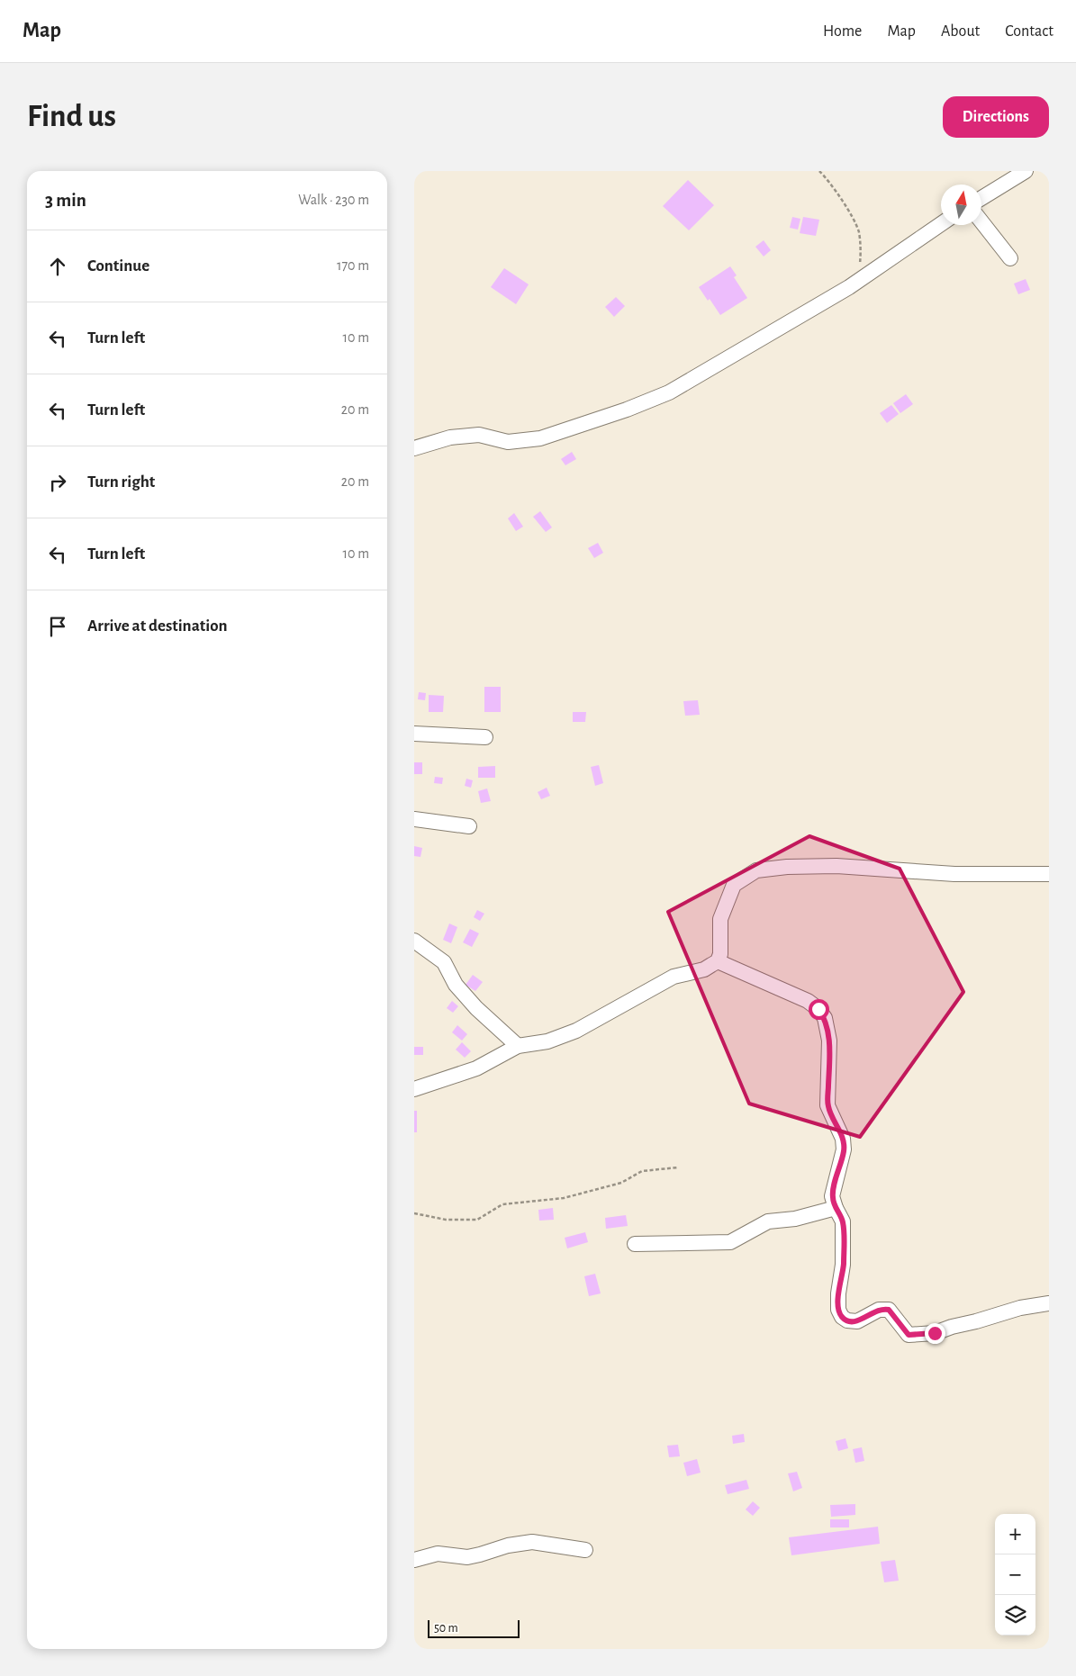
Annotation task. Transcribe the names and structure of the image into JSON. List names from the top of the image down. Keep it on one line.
{"scale_bar":"50 m","north":"top","page":{"header":"Map","nav":["Home","Map","About","Contact"],"buttons":"Directions","title":"Find us","heading":["3 min","Walk · 230 m"],"list":[["Continue","170 m"],["Turn left","10 m"],["Turn left","20 m"],["Turn right","20 m"],["Turn left","10 m"],"Arrive at destination"],"map_buttons":["+","−"],"scale":"50 m"}}
